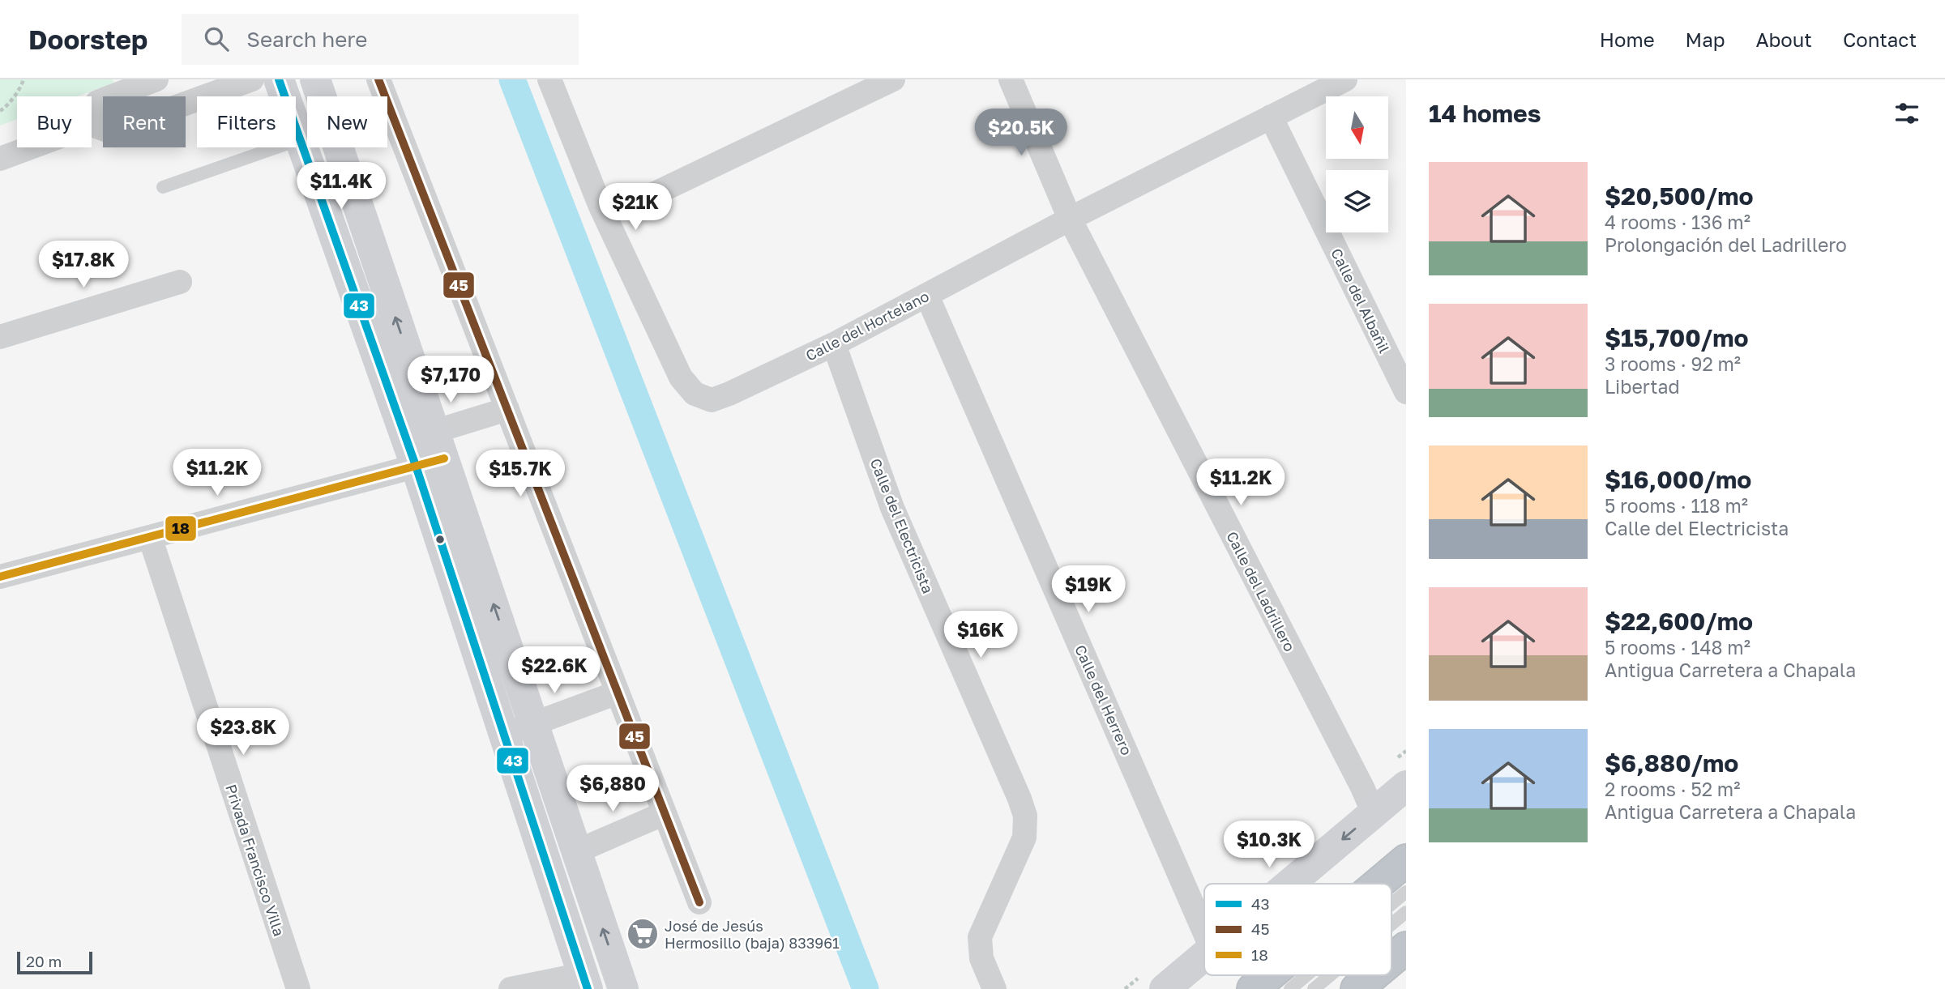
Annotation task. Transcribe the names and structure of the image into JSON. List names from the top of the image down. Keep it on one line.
{"streets":{"street":["Calle del Albañil","Calle del Hortelano","Calle del Electricista","Calle del Ladrillero","Calle del Herrero","Privada Francisco Villa"]},"crossings":[["Calle del Albañil","Calle del Hortelano"],["Calle del Hortelano","Calle del Electricista"],["Calle del Hortelano","Calle del Ladrillero"],["Calle del Hortelano","Calle del Herrero"]],"places":{"supermarket":["José de Jesús Hermosillo (baja) 833961"]},"lines":["transit line 43","transit line 45","transit line 18"],"legend":["43","45","18"],"scale_bar":"20 m","north":"bottom","page":{"header":"Doorstep","search":"Search here","nav":["Home","Map","About","Contact"],"heading":"14 homes","chip":["Buy","Rent","Filters","New"],"price":["$20.5K","$11.4K","$21K","$17.8K","$7,170","$11.2K","$15.7K","$11.2K","$19K","$16K","$22.6K","$23.8K","$6,880","$10.3K"],"list":[{"name":"$20,500/mo","note":"4 rooms · 136 m² · Prolongación del Ladrillero"},{"name":"$15,700/mo","note":"3 rooms · 92 m² · Libertad"},{"name":"$16,000/mo","note":"5 rooms · 118 m² · Calle del Electricista"},{"name":"$22,600/mo","note":"5 rooms · 148 m² · Antigua Carretera a Chapala"},{"name":"$6,880/mo","note":"2 rooms · 52 m² · Antigua Carretera a Chapala"}],"scale":"20 m"}}
